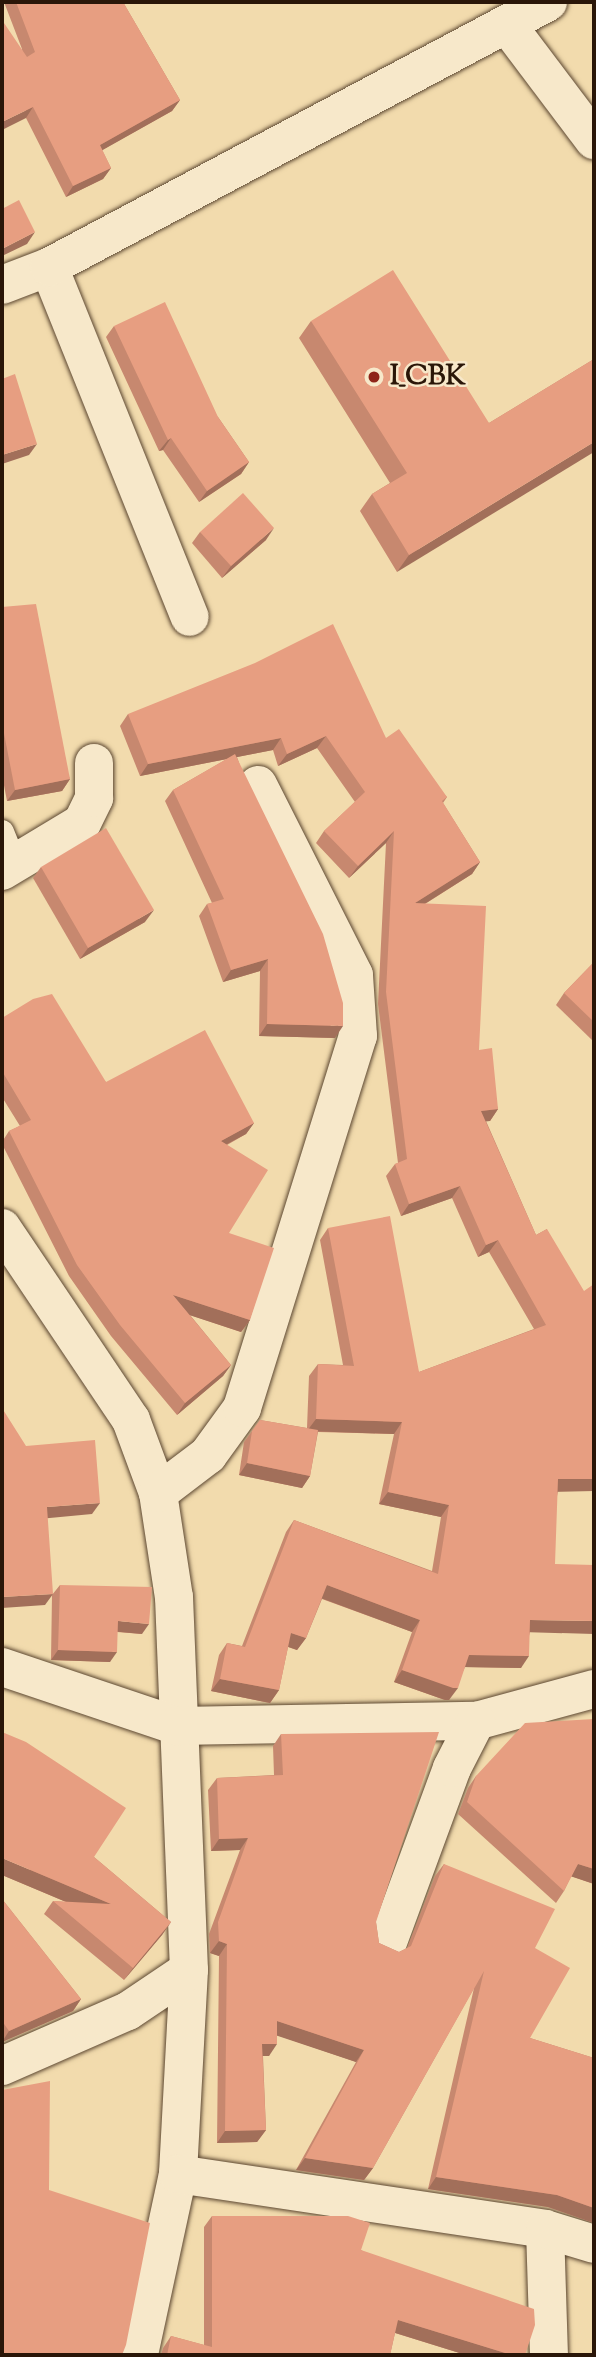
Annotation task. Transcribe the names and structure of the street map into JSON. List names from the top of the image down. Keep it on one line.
{"places":["I_CBK"]}
